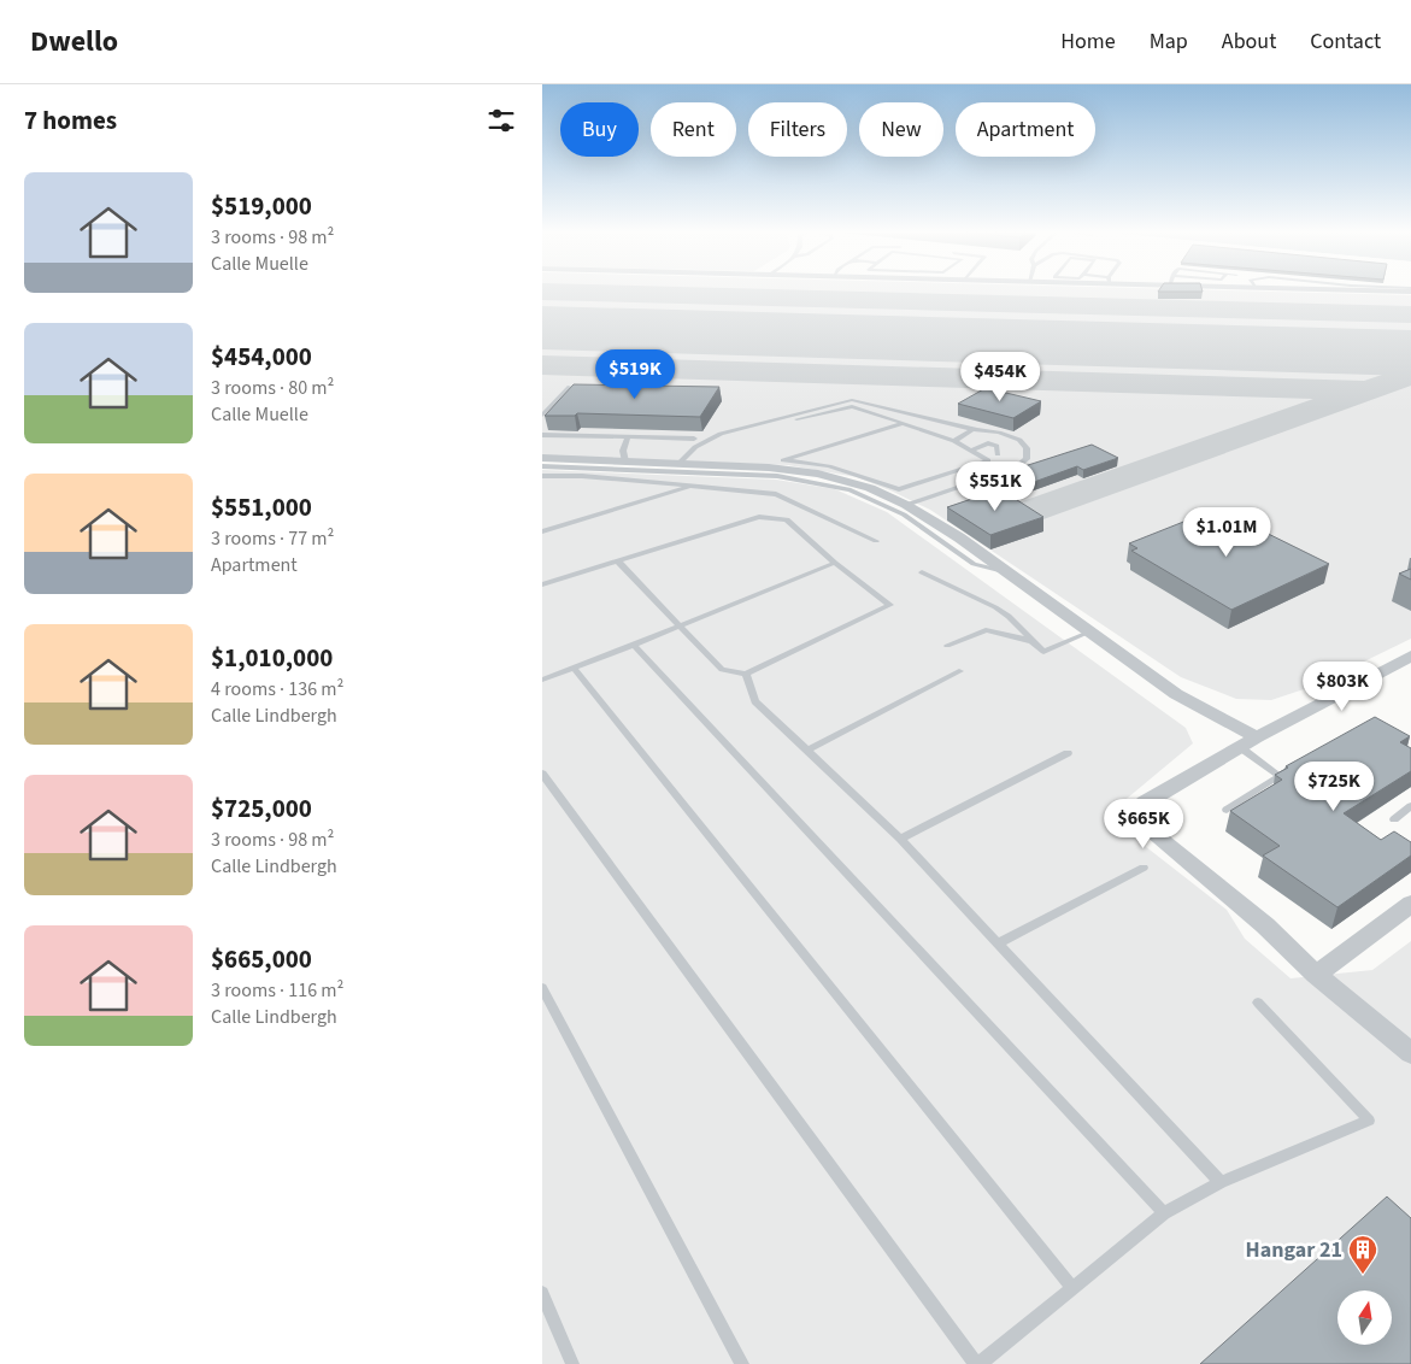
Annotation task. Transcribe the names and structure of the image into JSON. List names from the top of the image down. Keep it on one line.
{"places":{"building":["Hangar 21"]},"north":"top","page":{"header":"Dwello","nav":["Home","Map","About","Contact"],"heading":"7 homes","chip":["Buy","Rent","Filters","New","Apartment"],"list":[{"name":"$519,000","note":"3 rooms · 98 m² · Calle Muelle"},{"name":"$454,000","note":"3 rooms · 80 m² · Calle Muelle"},{"name":"$551,000","note":"3 rooms · 77 m² · Apartment"},{"name":"$1,010,000","note":"4 rooms · 136 m² · Calle Lindbergh"},{"name":"$725,000","note":"3 rooms · 98 m² · Calle Lindbergh"},{"name":"$665,000","note":"3 rooms · 116 m² · Calle Lindbergh"}],"price":["$519K","$454K","$551K","$1.01M","$803K","$725K","$665K"]}}
